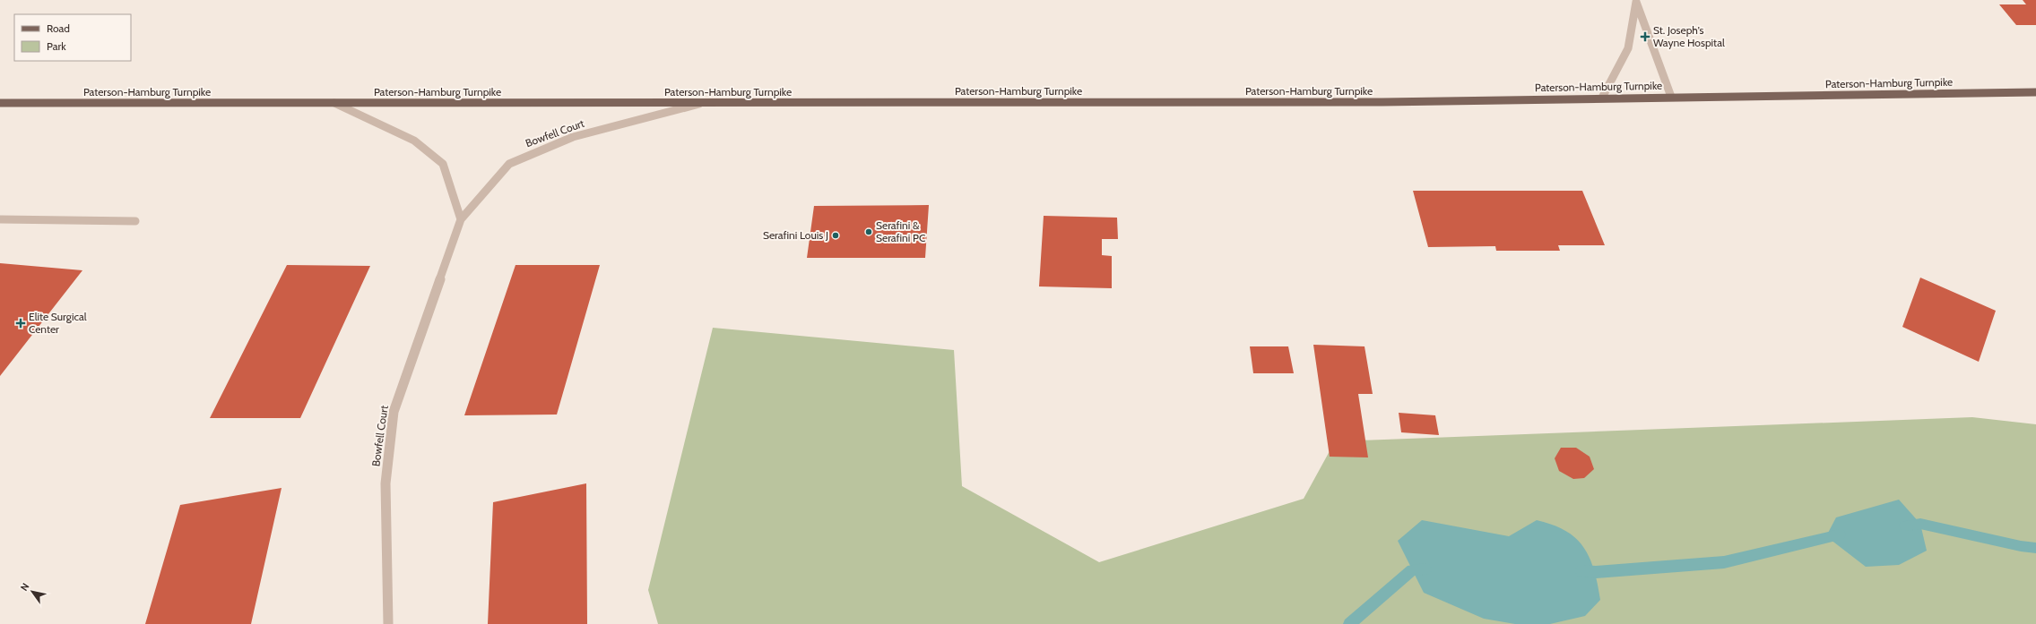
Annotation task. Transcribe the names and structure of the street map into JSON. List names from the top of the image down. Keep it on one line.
{"streets":{"main road":["Paterson-Hamburg Turnpike"],"street":["Bowfell Court"]},"crossings":[["Paterson-Hamburg Turnpike","Bowfell Court"]],"places":{"health":["St. Joseph's Wayne Hospital","Elite Surgical Center"],"other":["Serafini & Serafini PC","Serafini Louis J"]},"legend":["Road","Park"],"north":"top left"}
